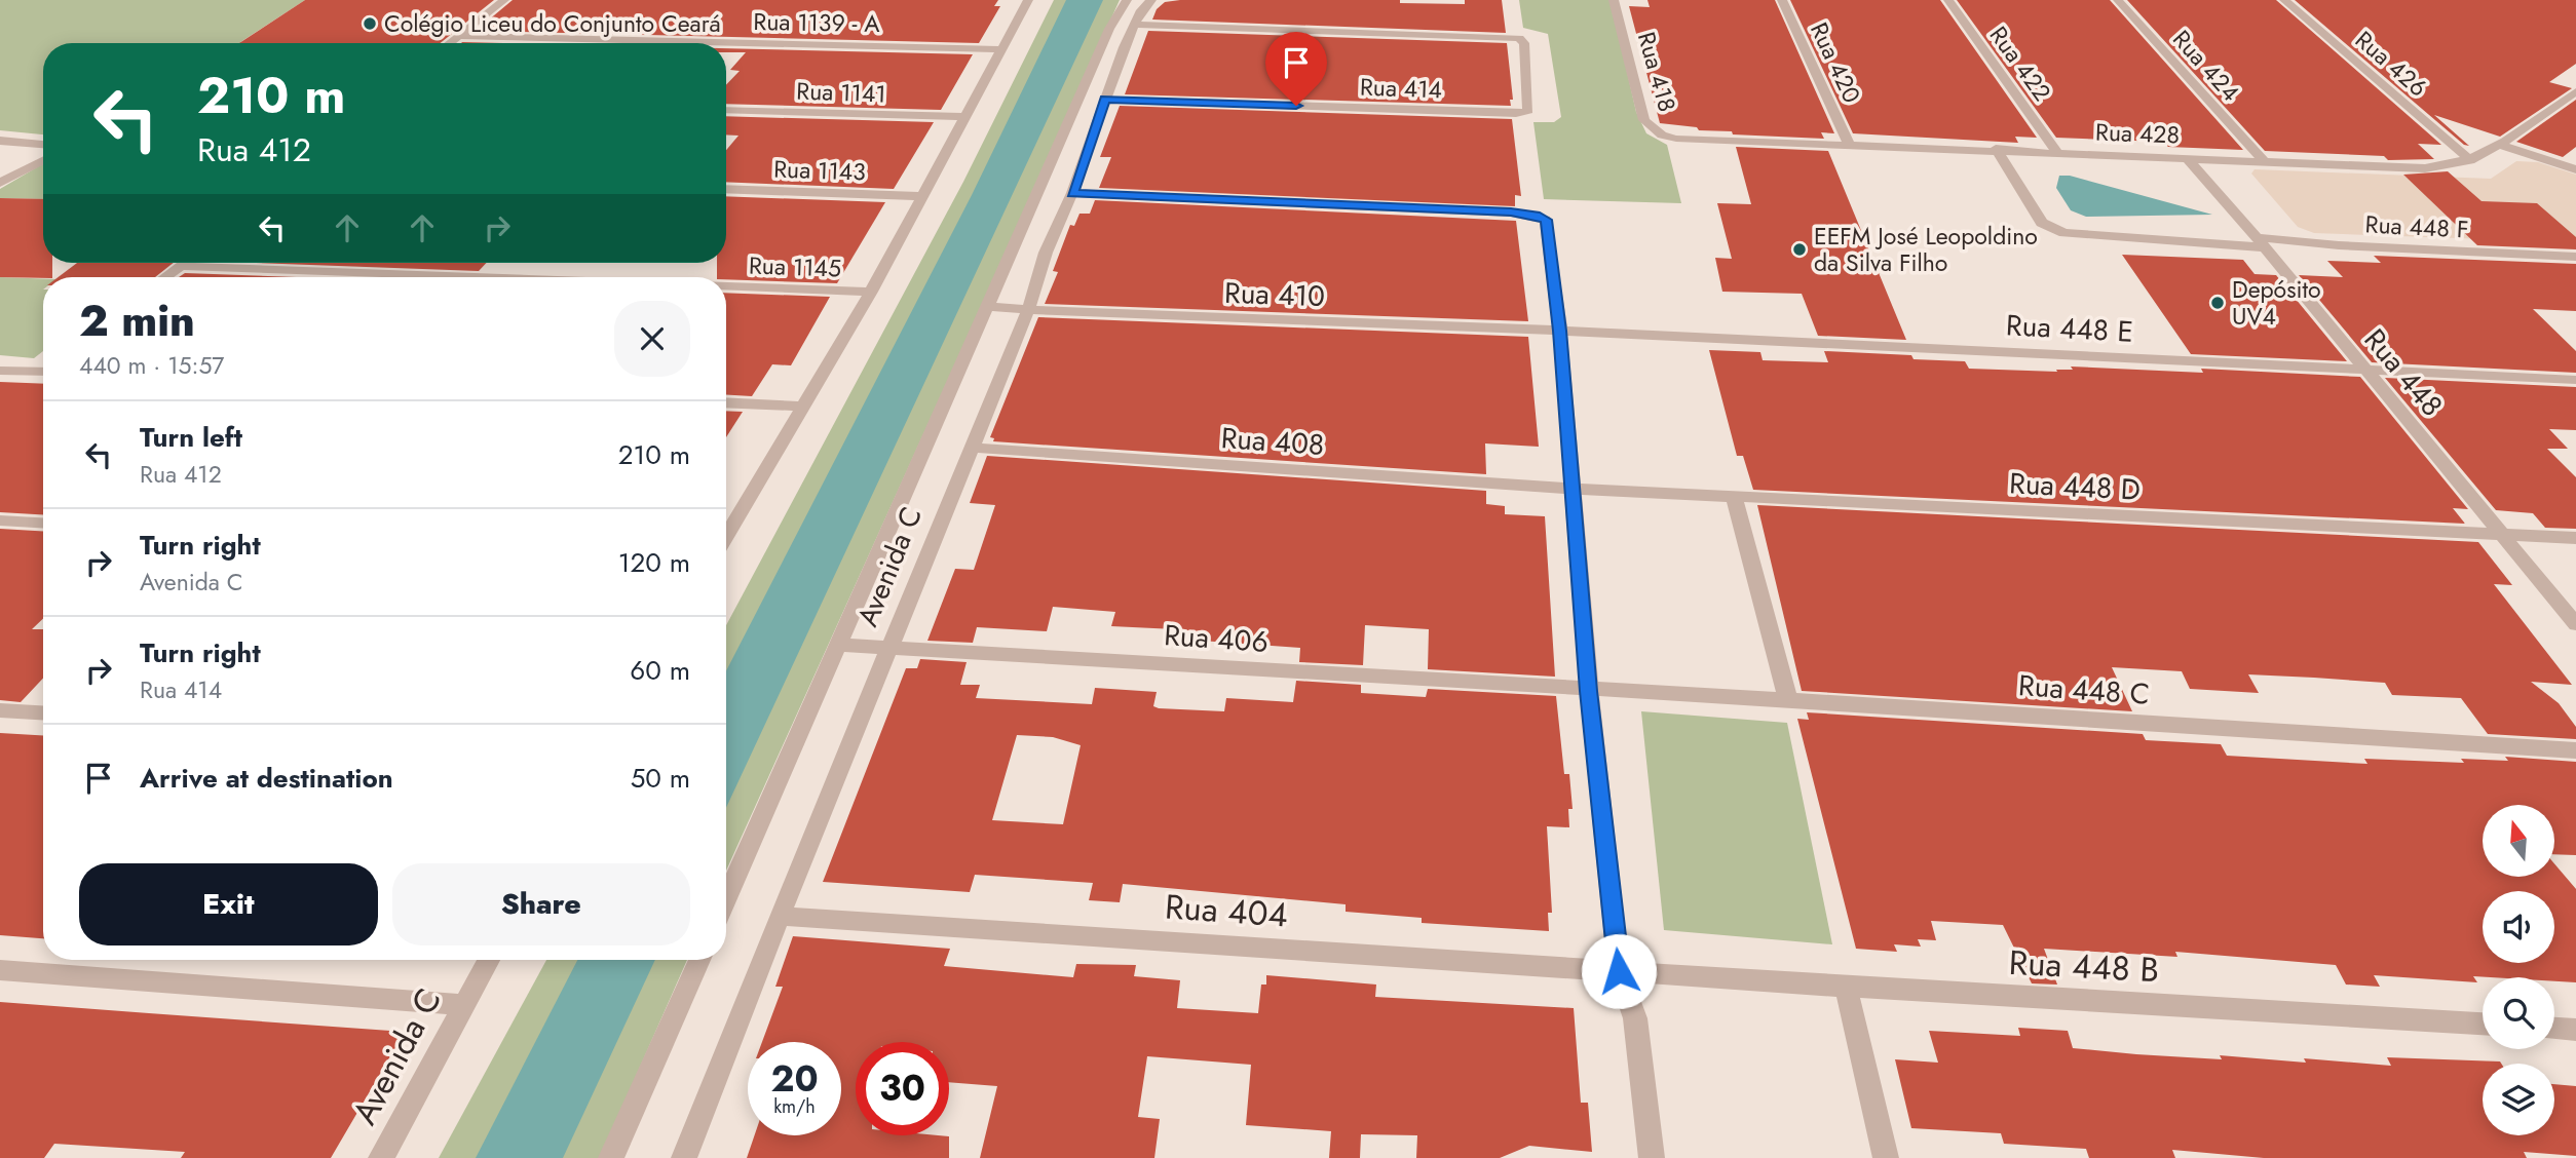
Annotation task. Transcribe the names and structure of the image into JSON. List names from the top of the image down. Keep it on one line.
{"streets":{"street":["Rua 1139 - A","Rua 420","Rua 422","Rua 426","Rua 424","Rua 418","Rua 414","Rua 1141","Rua 428","Rua 1143","Rua 448 F","Rua 1145","Rua 410","Rua 448 E","Rua 448","Rua 408","Rua 448 D","Avenida C","Rua 406","Rua 448 C","Rua 404","Rua 448 B"]},"crossings":[["Rua 420","Rua 428"],["Rua 422","Rua 428"],["Rua 426","Rua 428"],["Rua 424","Rua 428"],["Rua 418","Rua 428"],["Rua 414","Avenida C"],["Rua 428","Rua 448 F"],["Rua 428","Rua 448"],["Rua 448 F","Rua 448"],["Rua 410","Rua 448 E"],["Rua 410","Avenida C"],["Rua 448 E","Rua 448"],["Rua 448","Rua 448 D"],["Rua 408","Rua 448 D"],["Rua 408","Avenida C"],["Avenida C","Rua 406"],["Avenida C","Rua 404"],["Rua 406","Rua 448 C"],["Rua 404","Rua 448 B"]],"places":["Colégio Liceu do Conjunto Ceará","EEFM José Leopoldino da Silva Filho","Depósito UV4"],"north":"top","page":{"turn":["210 m","Rua 412"],"heading":["2 min","440 m · 15:57"],"list":[{"name":"Turn left","note":"Rua 412","value":"210 m"},{"name":"Turn right","note":"Avenida C","value":"120 m"},{"name":"Turn right","note":"Rua 414","value":"60 m"},{"name":"Arrive at destination","value":"50 m"}],"buttons":["Exit","Share"],"speed":"20 km/h","limit":"30"}}
